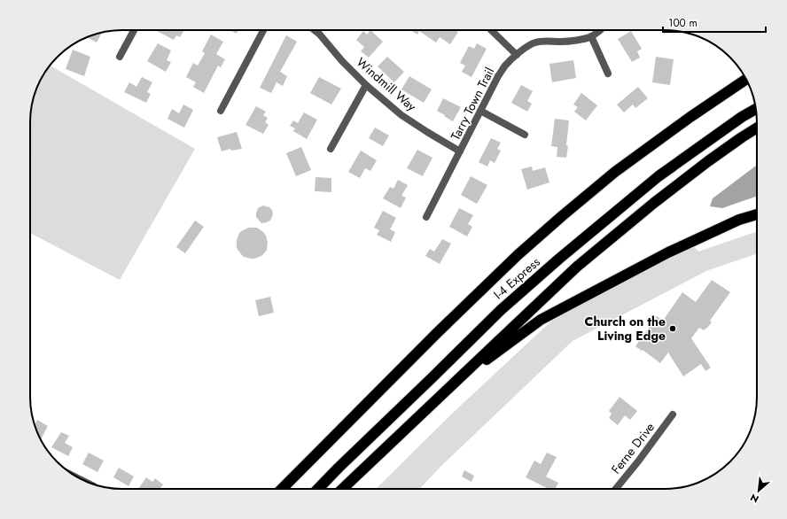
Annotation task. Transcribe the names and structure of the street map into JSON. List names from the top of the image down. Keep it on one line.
{"streets":{"highway":["I-4 Express"],"street":["Windmill Way","Tarry Town Trail","Ferne Drive"]},"crossings":[["Windmill Way","Tarry Town Trail"]],"places":["Church on the Living Edge"],"scale_bar":"100 m","north":"bottom left"}
